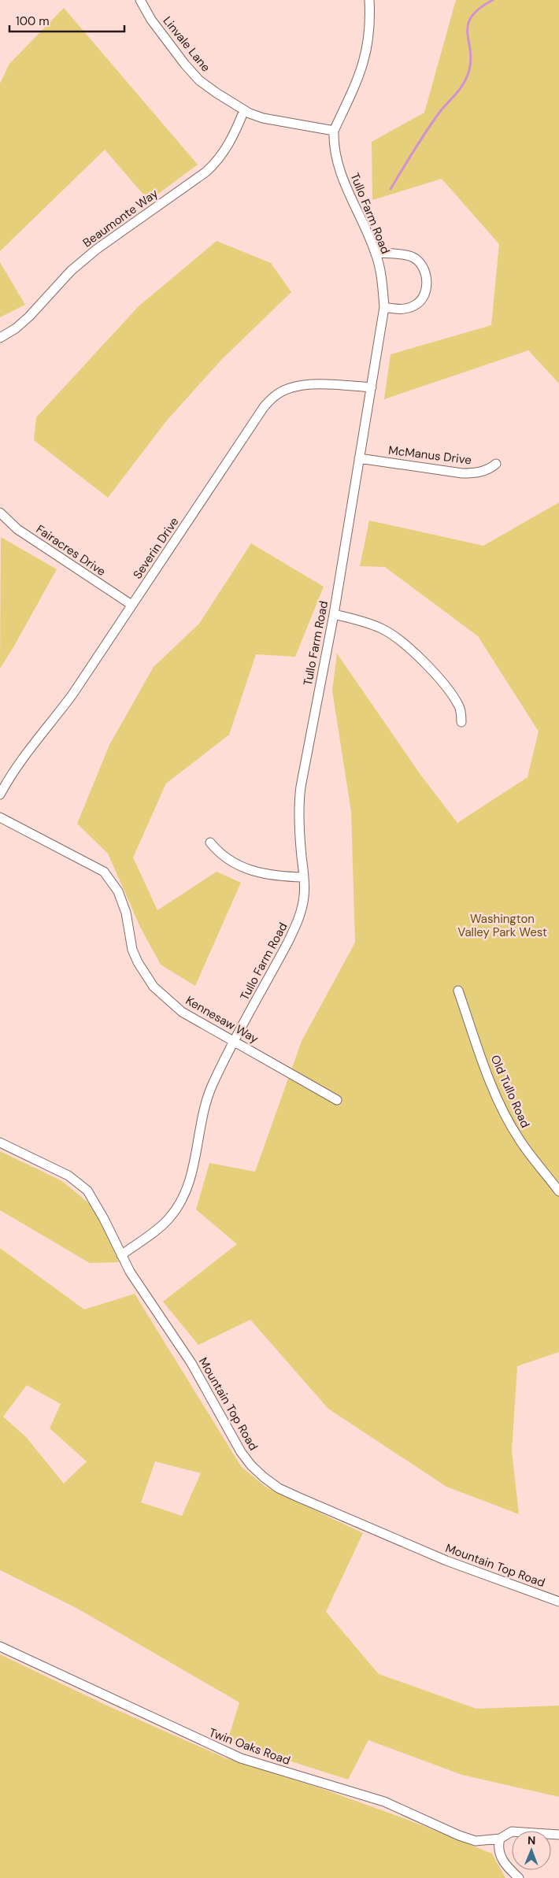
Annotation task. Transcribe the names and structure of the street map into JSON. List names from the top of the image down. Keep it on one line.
{"streets":{"street":["Linvale Lane","Tullo Farm Road","Beaumonte Way","McManus Drive","Severin Drive","Fairacres Drive","Kennesaw Way","Old Tullo Road","Mountain Top Road","Twin Oaks Road"]},"crossings":[["Linvale Lane","Tullo Farm Road"],["Linvale Lane","Beaumonte Way"],["Tullo Farm Road","McManus Drive"],["Tullo Farm Road","Severin Drive"],["Tullo Farm Road","Kennesaw Way"],["Tullo Farm Road","Mountain Top Road"],["Severin Drive","Fairacres Drive"]],"parks":["Washington Valley Park West"],"scale_bar":"100 m","north":"top"}
